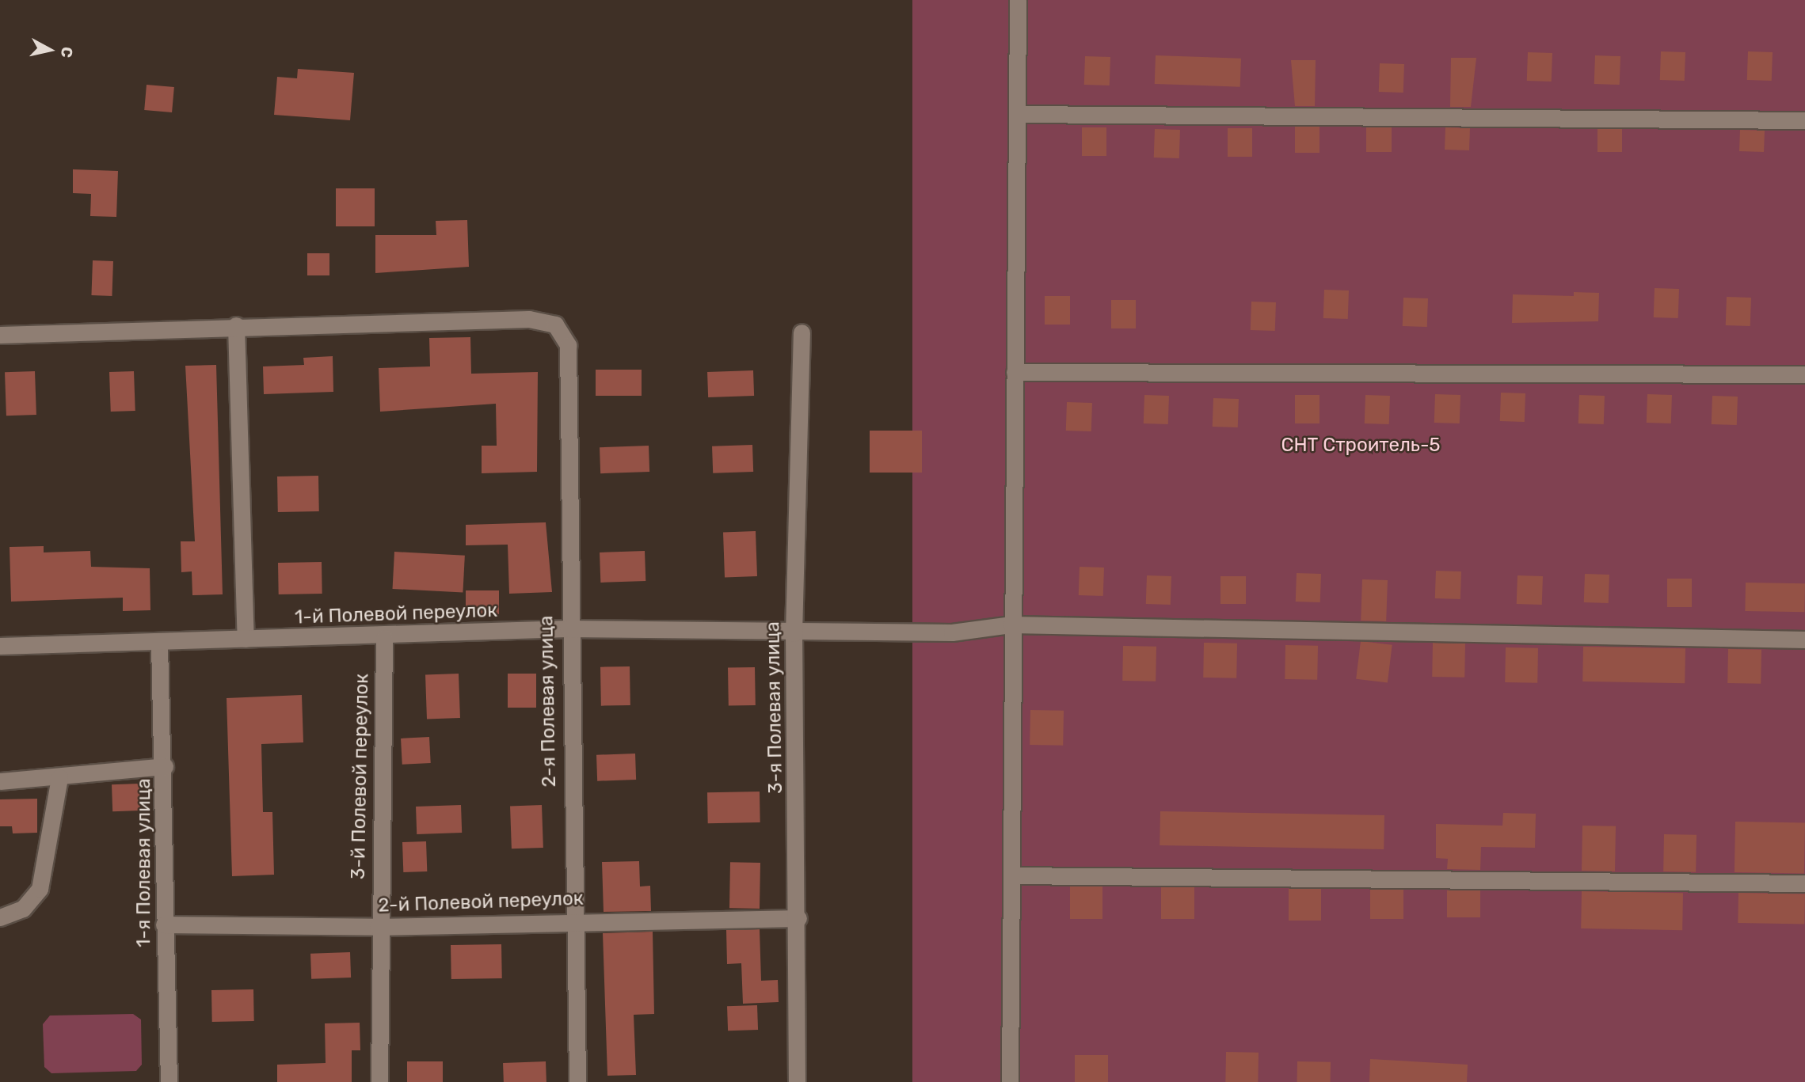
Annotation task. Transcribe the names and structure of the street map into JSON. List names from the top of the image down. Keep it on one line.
{"streets":{"street":["1-й Полевой переулок","2-я Полевая улица","3-я Полевая улица","3-й Полевой переулок","1-я Полевая улица","2-й Полевой переулок"]},"crossings":[["1-й Полевой переулок","2-я Полевая улица"],["1-й Полевой переулок","3-я Полевая улица"],["1-й Полевой переулок","3-й Полевой переулок"],["1-й Полевой переулок","1-я Полевая улица"],["2-я Полевая улица","2-й Полевой переулок"],["3-я Полевая улица","2-й Полевой переулок"],["3-й Полевой переулок","2-й Полевой переулок"],["1-я Полевая улица","2-й Полевой переулок"]],"parks":["СНТ Строитель-5"],"north":"right"}
